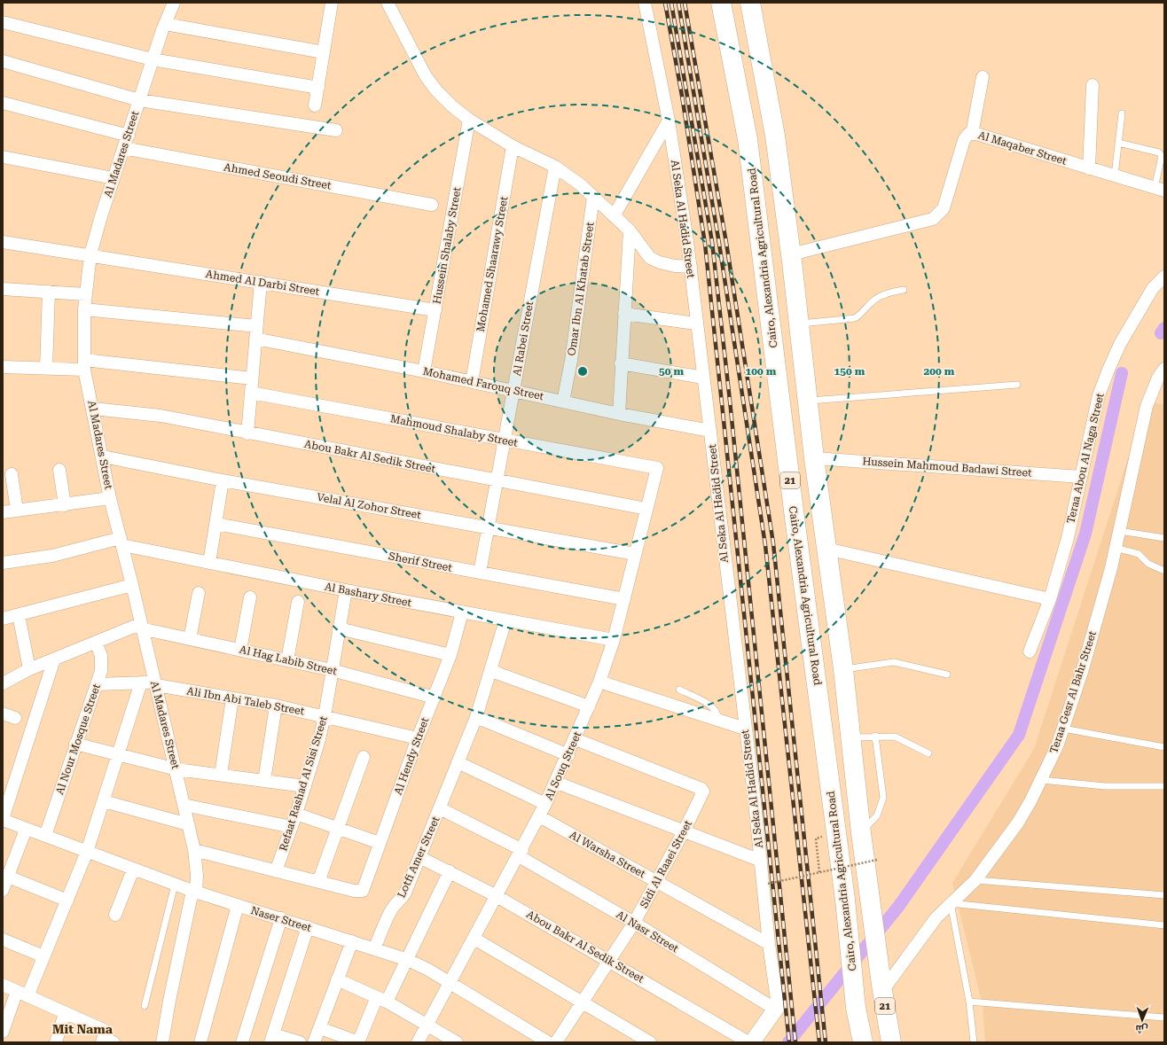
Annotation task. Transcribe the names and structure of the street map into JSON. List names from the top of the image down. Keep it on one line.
{"streets":{"highway":["Cairo, Alexandria Agricultural Road","21"],"street":["Al Maqaber Street","Al Madares Street","Ahmed Seoudi Street","Al Seka Al Hadid Street","Hussein Shalaby Street","Mohamed Shaarawy Street","Ahmed Al Darbi Street","Omar Ibn Al Khatab Street","Al Rabei Street","Mohamed Farouq Street","Mahmoud Shalaby Street","Abou Bakr Al Sedik Street","Teraa Abou Al Naga Street","Hussein Mahmoud Badawi Street","Velal Al Zohor Street","Sherif Street","Al Bashary Street","Al Hag Labib Street","Teraa Gesr Al Bahr Street","Ali Ibn Abi Taleb Street","Al Nour Mosque Street","Al Hendy Street","Al Souq Street","Refaat Rashad Al Sisi Street","Al Warsha Street","Lotfi Amer Street","Sidi Al Raaei Street","Naser Street","Al Nasr Street"]},"crossings":[["Al Maqaber Street","21"],["Al Madares Street","Ahmed Seoudi Street"],["Al Madares Street","Ahmed Al Darbi Street"],["Al Madares Street","Mohamed Farouq Street"],["Al Madares Street","Abou Bakr Al Sedik Street"],["Al Madares Street","Velal Al Zohor Street"],["Al Madares Street","Al Bashary Street"],["Al Madares Street","Al Hag Labib Street"],["Al Madares Street","Ali Ibn Abi Taleb Street"],["Al Madares Street","Naser Street"],["Al Seka Al Hadid Street","Mohamed Farouq Street"],["Al Seka Al Hadid Street","Al Warsha Street"],["Al Seka Al Hadid Street","Al Nasr Street"],["Hussein Shalaby Street","Ahmed Al Darbi Street"],["Hussein Shalaby Street","Mohamed Farouq Street"],["Mohamed Shaarawy Street","Mohamed Farouq Street"],["Omar Ibn Al Khatab Street","Mohamed Farouq Street"],["Al Rabei Street","Mohamed Farouq Street"],["Al Rabei Street","Mahmoud Shalaby Street"],["Al Rabei Street","Abou Bakr Al Sedik Street"],["Al Rabei Street","Velal Al Zohor Street"],["Al Rabei Street","Sherif Street"],["Mahmoud Shalaby Street","Al Souq Street"],["Abou Bakr Al Sedik Street","Al Souq Street"],["Abou Bakr Al Sedik Street","Lotfi Amer Street"],["Abou Bakr Al Sedik Street","Sidi Al Raaei Street"],["Teraa Abou Al Naga Street","Hussein Mahmoud Badawi Street"],["Hussein Mahmoud Badawi Street","21"],["21","Teraa Gesr Al Bahr Street"],["Velal Al Zohor Street","Al Souq Street"],["Sherif Street","Al Souq Street"],["Al Bashary Street","Al Hendy Street"],["Al Bashary Street","Al Souq Street"],["Al Bashary Street","Refaat Rashad Al Sisi Street"],["Al Bashary Street","Lotfi Amer Street"],["Al Hag Labib Street","Al Hendy Street"],["Al Hag Labib Street","Refaat Rashad Al Sisi Street"],["Ali Ibn Abi Taleb Street","Al Nour Mosque Street"],["Ali Ibn Abi Taleb Street","Al Hendy Street"],["Ali Ibn Abi Taleb Street","Refaat Rashad Al Sisi Street"],["Al Nour Mosque Street","Naser Street"],["Al Souq Street","Al Warsha Street"],["Al Souq Street","Sidi Al Raaei Street"],["Al Souq Street","Naser Street"],["Al Souq Street","Al Nasr Street"],["Al Warsha Street","Sidi Al Raaei Street"],["Lotfi Amer Street","Naser Street"],["Lotfi Amer Street","Al Nasr Street"],["Sidi Al Raaei Street","Al Nasr Street"]],"districts":["Mit Nama"],"north":"bottom","rings":["50 m","100 m","150 m","200 m"]}
